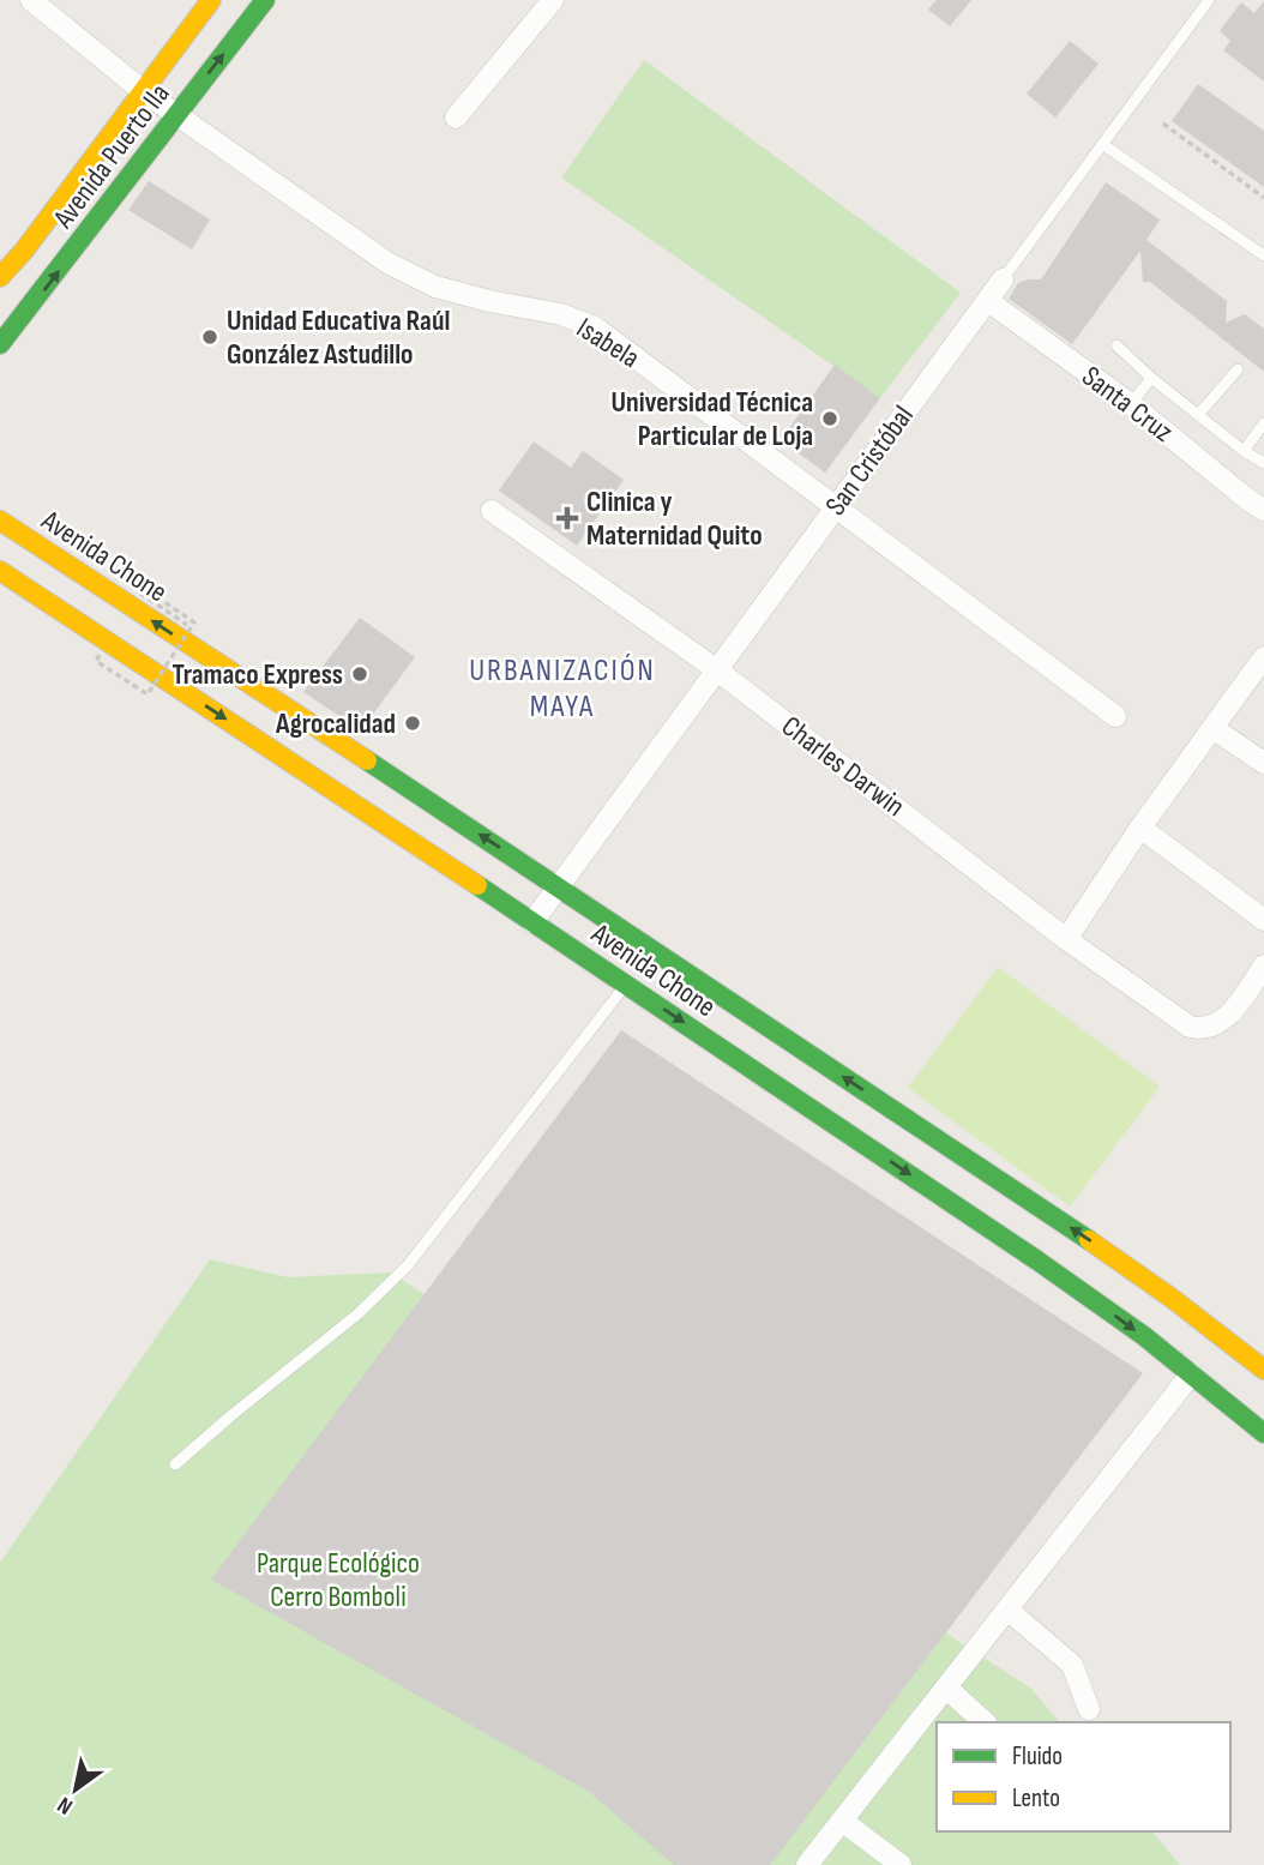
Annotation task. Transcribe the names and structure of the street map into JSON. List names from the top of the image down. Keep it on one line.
{"streets":{"main road":["Avenida Puerto Ila","Avenida Chone"],"street":["Isabela","Santa Cruz","San Cristóbal","Charles Darwin"]},"crossings":[["Avenida Puerto Ila","Isabela"],["Isabela","San Cristóbal"],["Santa Cruz","San Cristóbal"],["San Cristóbal","Avenida Chone"],["San Cristóbal","Charles Darwin"]],"districts":["URBANIZACIÓN MAYA"],"parks":["Parque Ecológico Cerro Bomboli"],"places":{"other":["Unidad Educativa Raúl González Astudillo","Universidad Técnica Particular de Loja","Tramaco Express","Agrocalidad"],"health":["Clinica y Maternidad Quito"]},"legend":["Fluido","Lento"],"north":"bottom left"}
